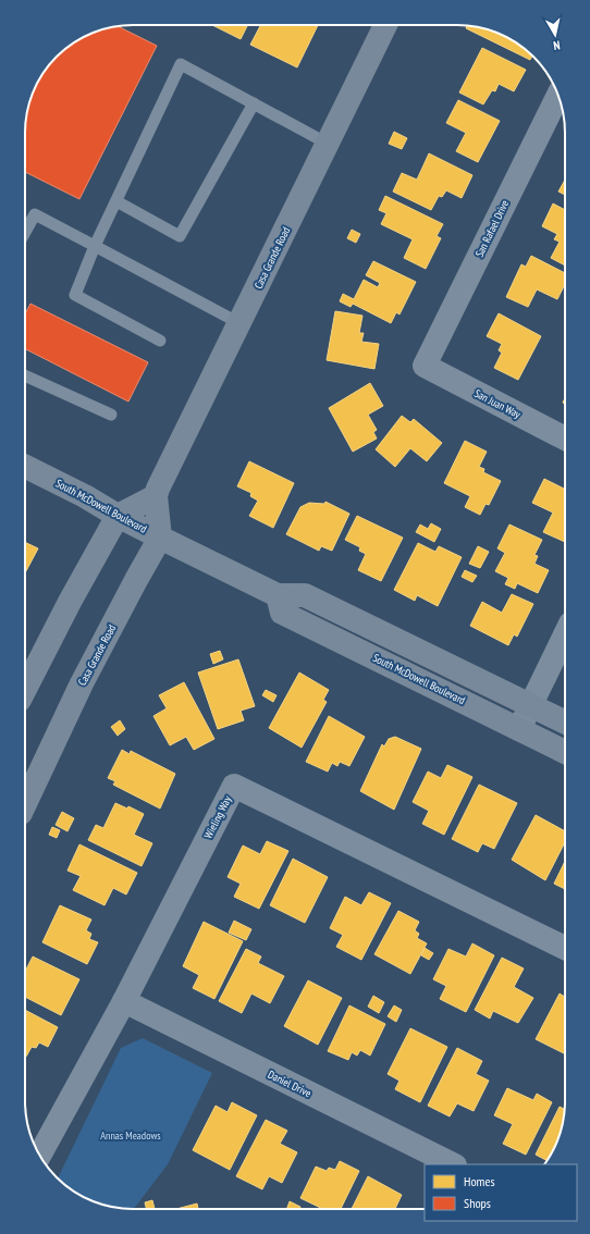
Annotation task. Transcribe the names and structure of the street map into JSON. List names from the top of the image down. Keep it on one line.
{"streets":{"main road":["Casa Grande Road","South McDowell Boulevard"],"street":["San Rafael Drive","San Juan Way","Wieling Way","Daniel Drive"]},"crossings":[["San Rafael Drive","San Juan Way"],["Casa Grande Road","South McDowell Boulevard"],["Wieling Way","Daniel Drive"]],"parks":["Annas Meadows"],"legend":["Homes","Shops"],"north":"bottom"}
